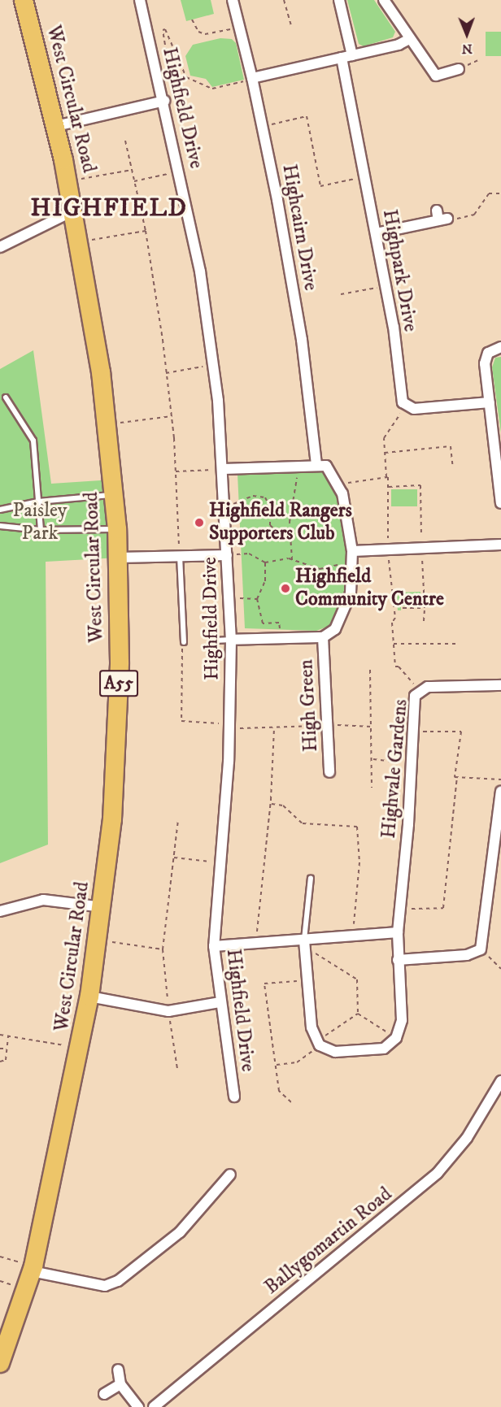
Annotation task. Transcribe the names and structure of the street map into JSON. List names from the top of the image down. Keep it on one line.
{"streets":{"highway":["West Circular Road","A55"],"street":["Highfield Drive","Highcairn Drive","Highpark Drive","High Green","Highvale Gardens","Ballygomartin Road"]},"crossings":[["Highfield Drive","High Green"],["Highcairn Drive","High Green"]],"districts":["HIGHFIELD"],"parks":["Paisley Park"],"places":["Highfield Rangers Supporters Club","Highfield Community Centre"],"north":"bottom"}
